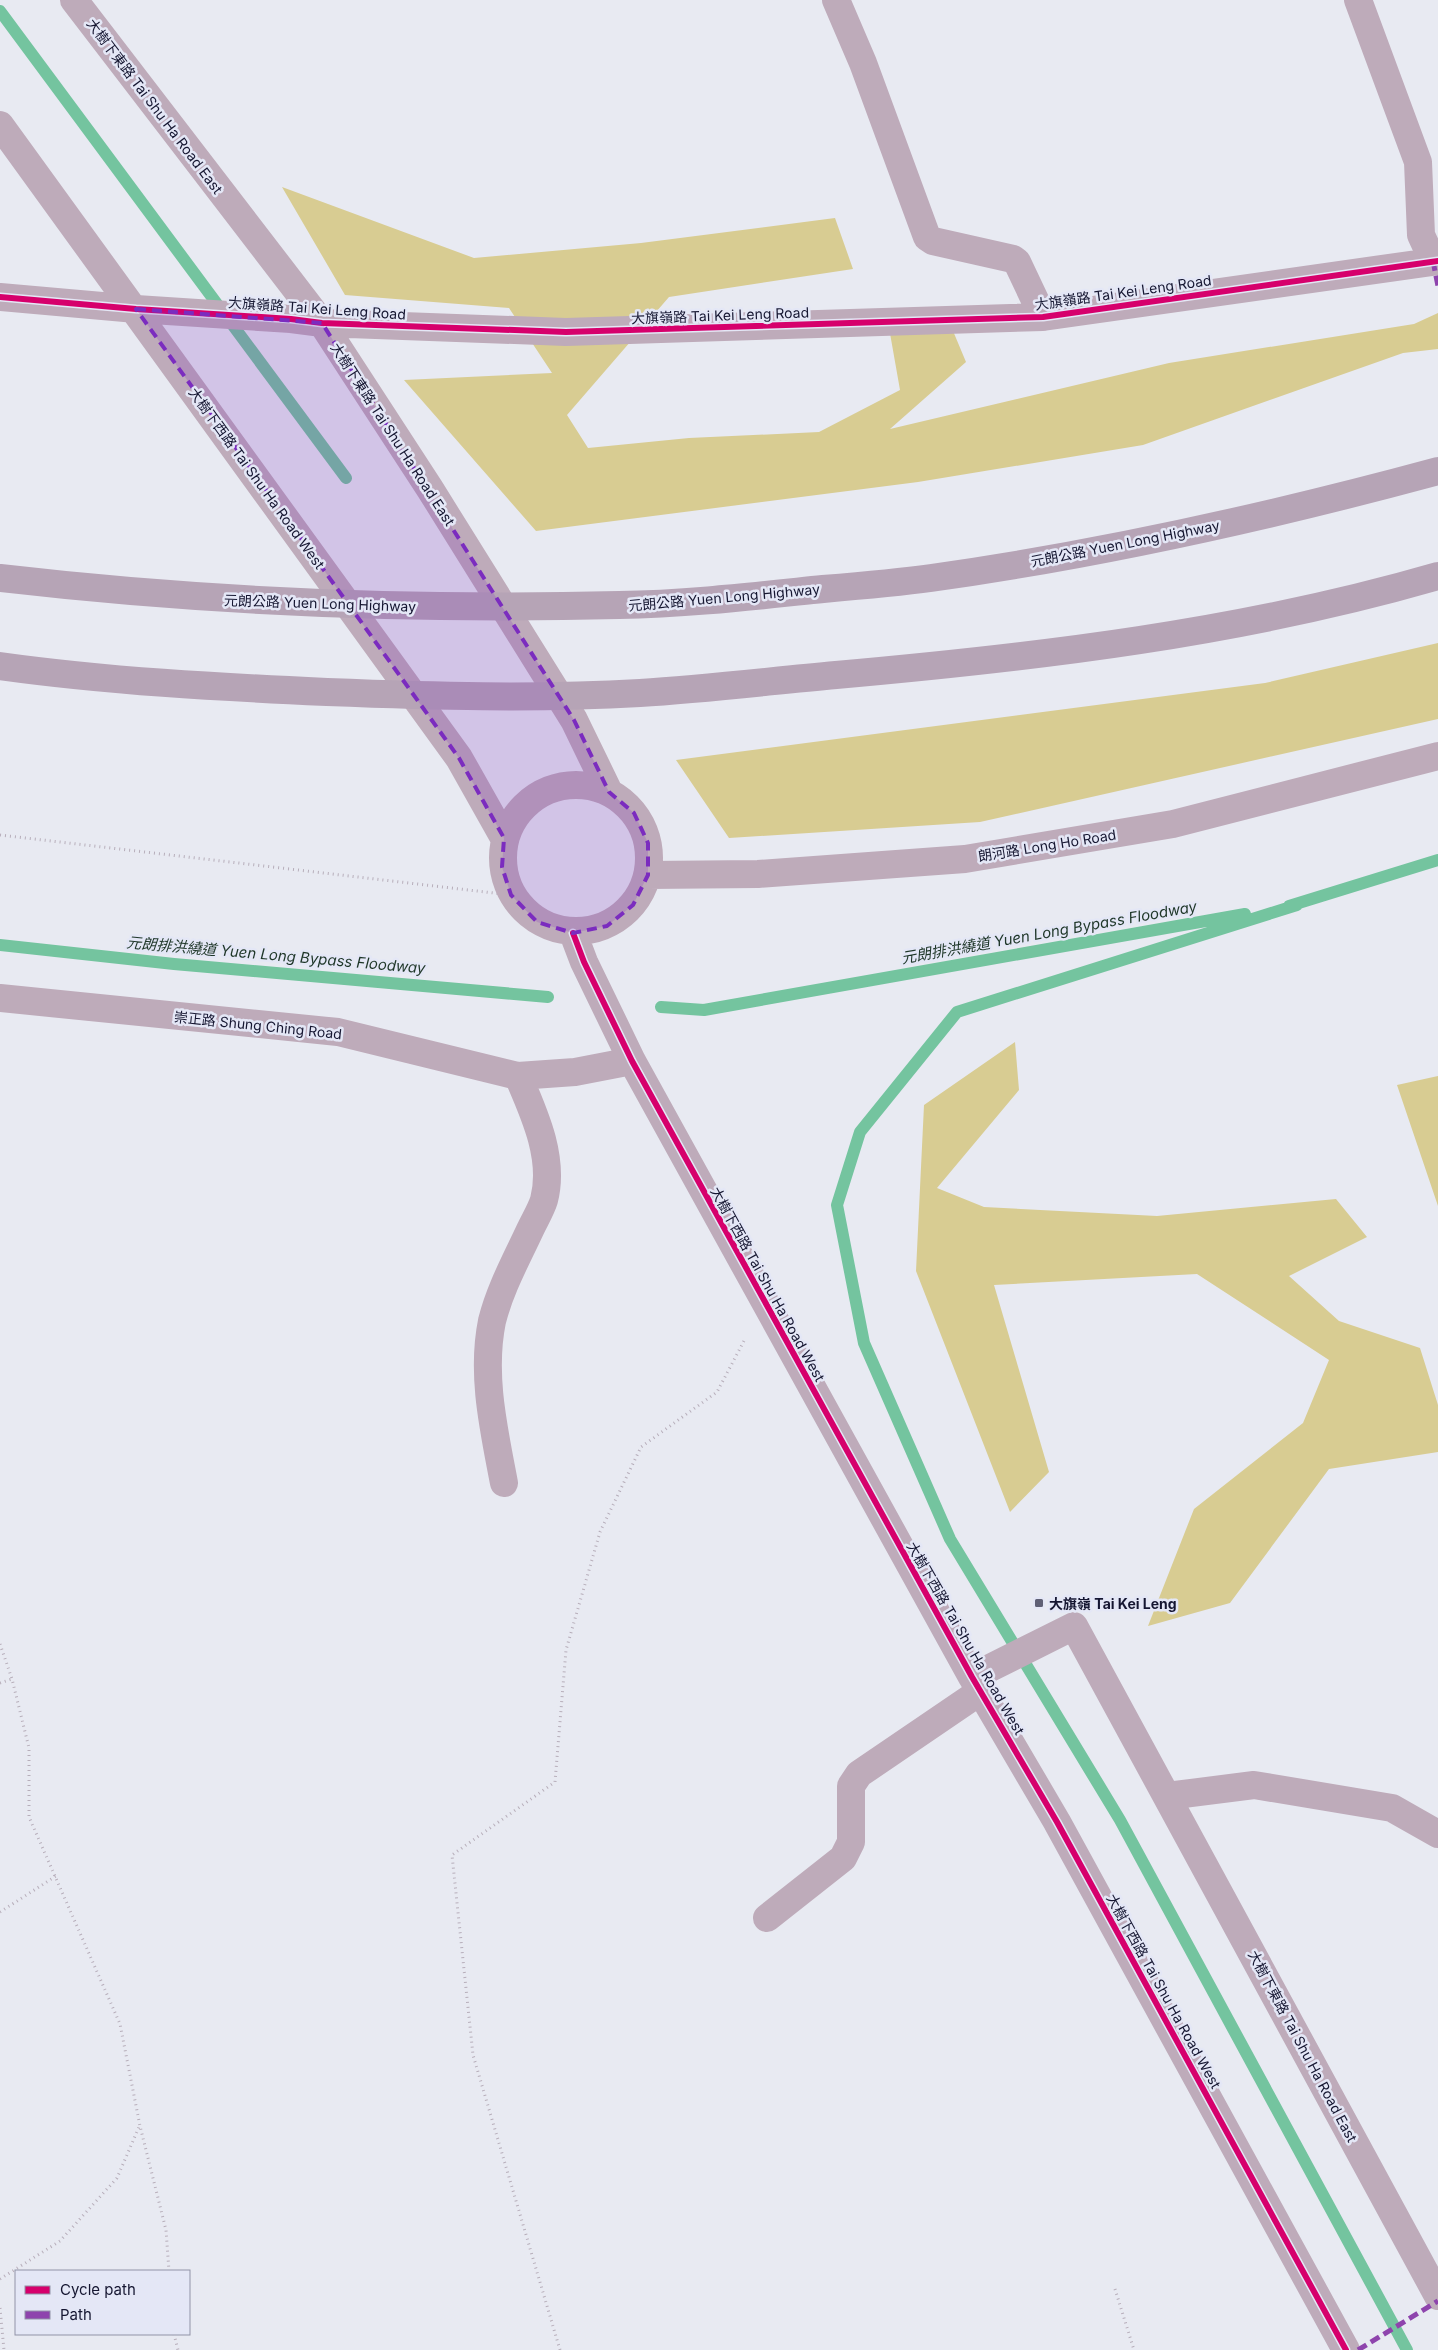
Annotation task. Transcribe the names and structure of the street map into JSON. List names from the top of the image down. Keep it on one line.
{"streets":{"highway":["元朗公路 Yuen Long Highway"],"street":["大樹下東路 Tai Shu Ha Road East","大旗嶺路 Tai Kei Leng Road","大樹下西路 Tai Shu Ha Road West","朗河路 Long Ho Road","崇正路 Shung Ching Road"]},"crossings":[["大樹下東路 Tai Shu Ha Road East","大旗嶺路 Tai Kei Leng Road"],["大樹下東路 Tai Shu Ha Road East","大樹下西路 Tai Shu Ha Road West"],["大樹下東路 Tai Shu Ha Road East","朗河路 Long Ho Road"],["大旗嶺路 Tai Kei Leng Road","大樹下西路 Tai Shu Ha Road West"],["大樹下西路 Tai Shu Ha Road West","朗河路 Long Ho Road"],["大樹下西路 Tai Shu Ha Road West","崇正路 Shung Ching Road"]],"water":["元朗排洪繞道 Yuen Long Bypass Floodway"],"places":{"transit":["大旗嶺 Tai Kei Leng"]},"legend":["Cycle path","Path"]}
